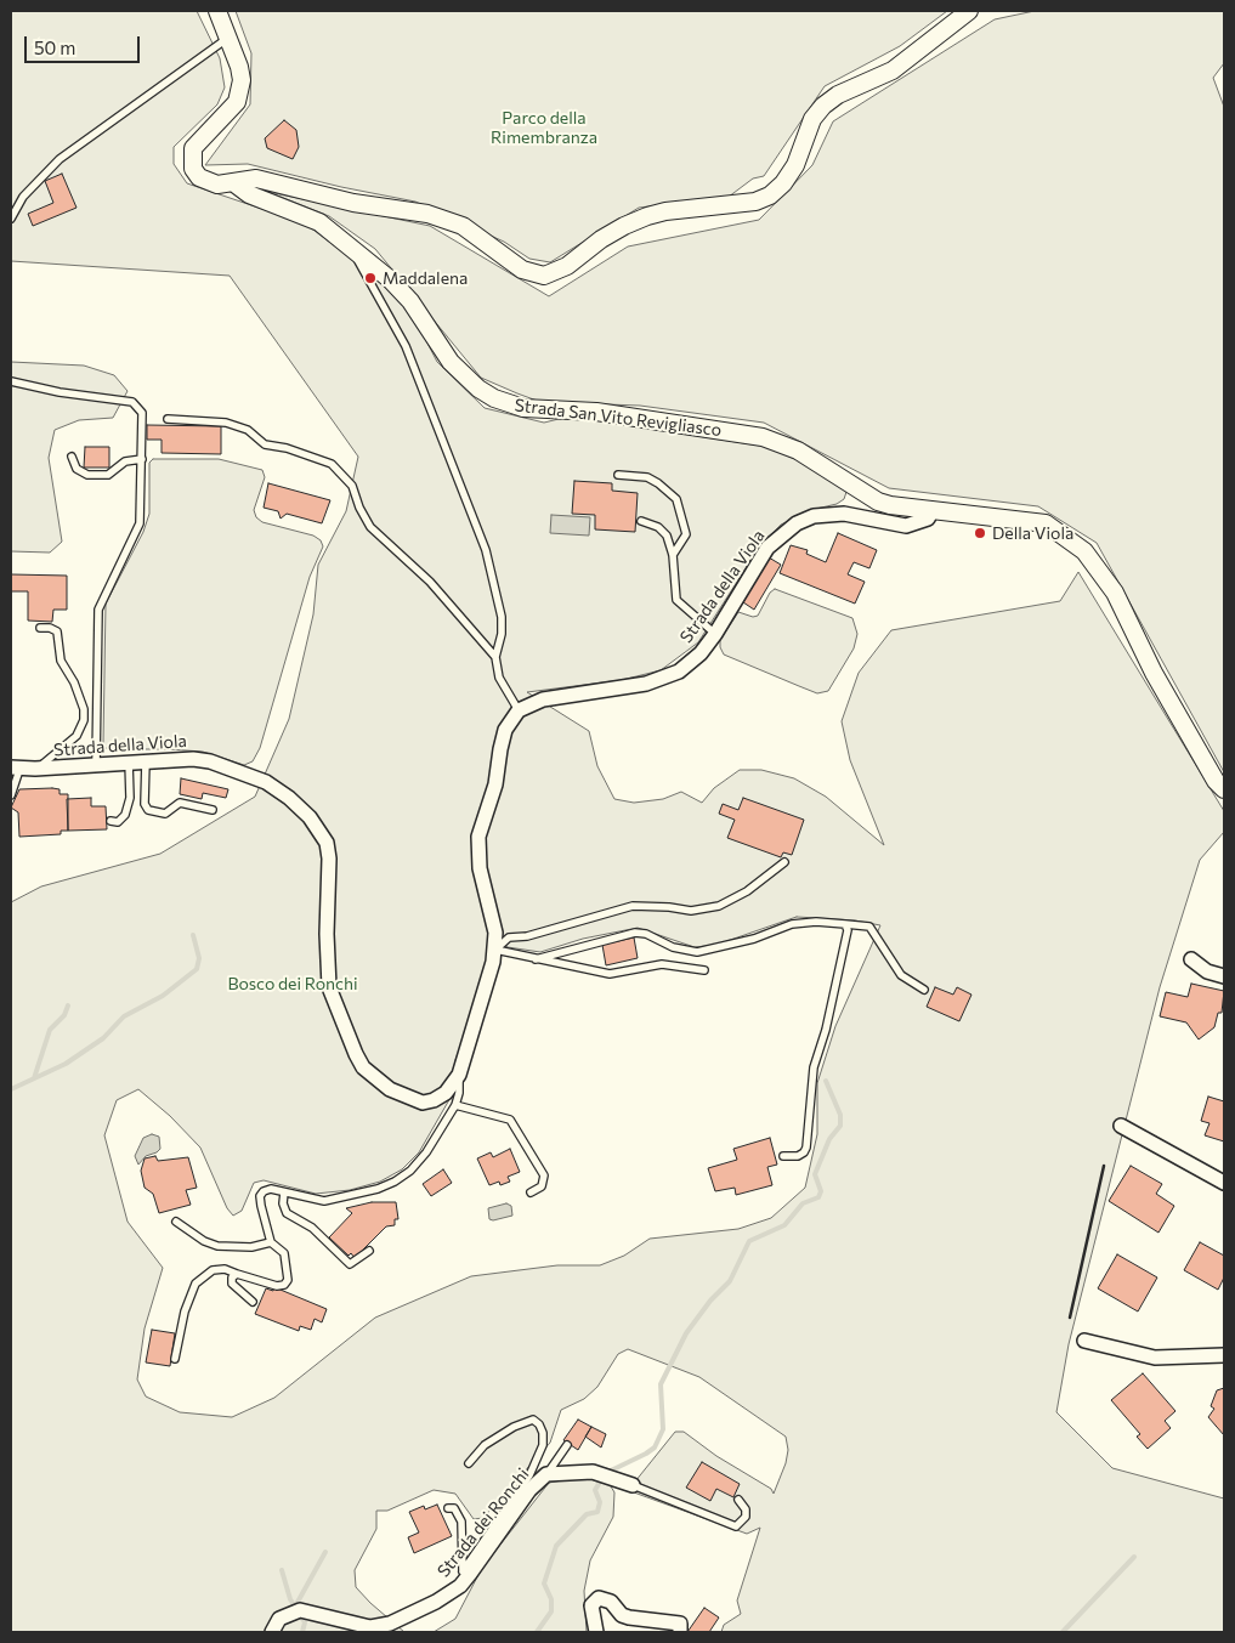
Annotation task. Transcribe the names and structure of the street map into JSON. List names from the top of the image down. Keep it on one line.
{"streets":{"street":["Strada San Vito Revigliasco","Strada della Viola","Strada dei Ronchi"]},"crossings":[["Strada San Vito Revigliasco","Strada della Viola"]],"parks":["Parco della Rimembranza","Bosco dei Ronchi"],"places":["Maddalena","Della Viola"],"scale_bar":"50 m"}
